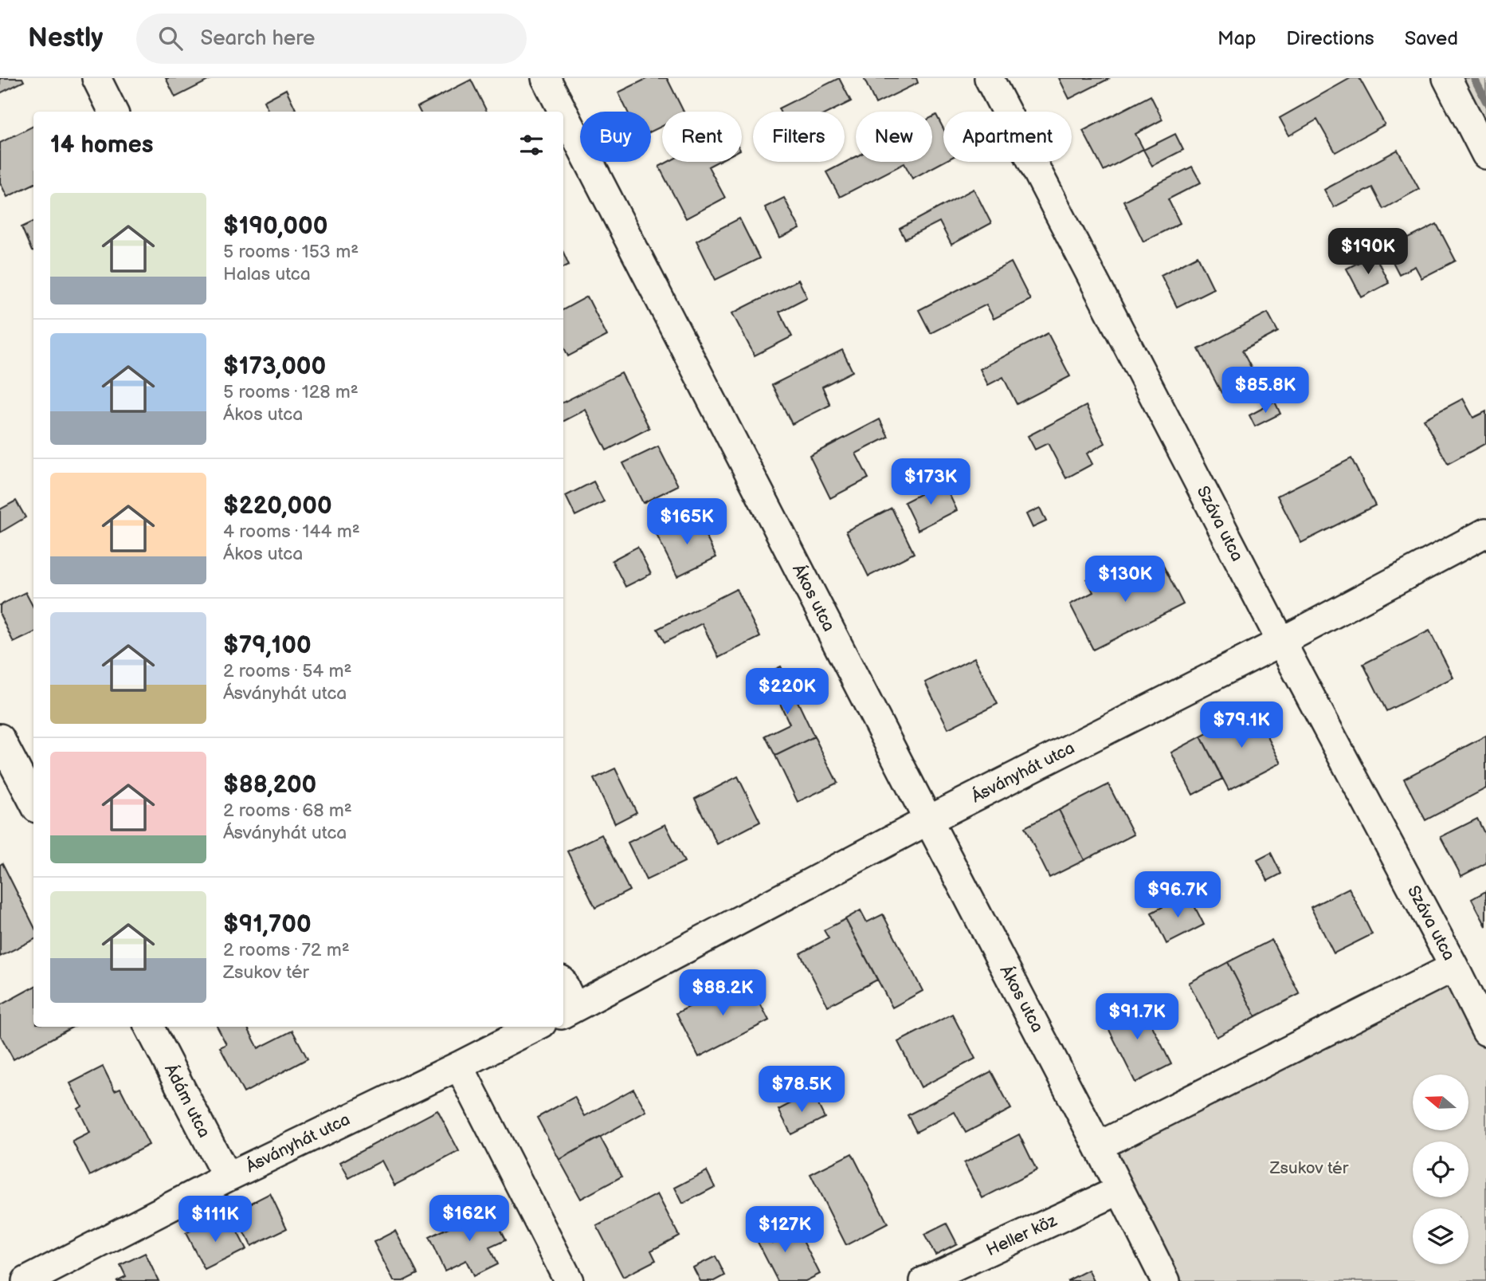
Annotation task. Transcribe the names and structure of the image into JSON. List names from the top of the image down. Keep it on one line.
{"streets":{"street":["Száva utca","Ákos utca","Ásványhát utca","Ádám utca","Heller köz"]},"crossings":[["Száva utca","Ásványhát utca"],["Ákos utca","Ásványhát utca"],["Ásványhát utca","Ádám utca"]],"parks":["Zsukov tér"],"north":"left","page":{"header":"Nestly","search":"Search here","nav":["Map","Directions","Saved"],"chip":["Buy","Rent","Filters","New","Apartment"],"heading":"14 homes","list":[{"name":"$190,000","note":"5 rooms · 153 m² · Halas utca"},{"name":"$173,000","note":"5 rooms · 128 m² · Ákos utca"},{"name":"$220,000","note":"4 rooms · 144 m² · Ákos utca"},{"name":"$79,100","note":"2 rooms · 54 m² · Ásványhát utca"},{"name":"$88,200","note":"2 rooms · 68 m² · Ásványhát utca"},{"name":"$91,700","note":"2 rooms · 72 m² · Zsukov tér"}],"price":["$190K","$85.8K","$173K","$165K","$130K","$220K","$79.1K","$96.7K","$88.2K","$91.7K","$78.5K","$162K","$111K","$127K"]}}
